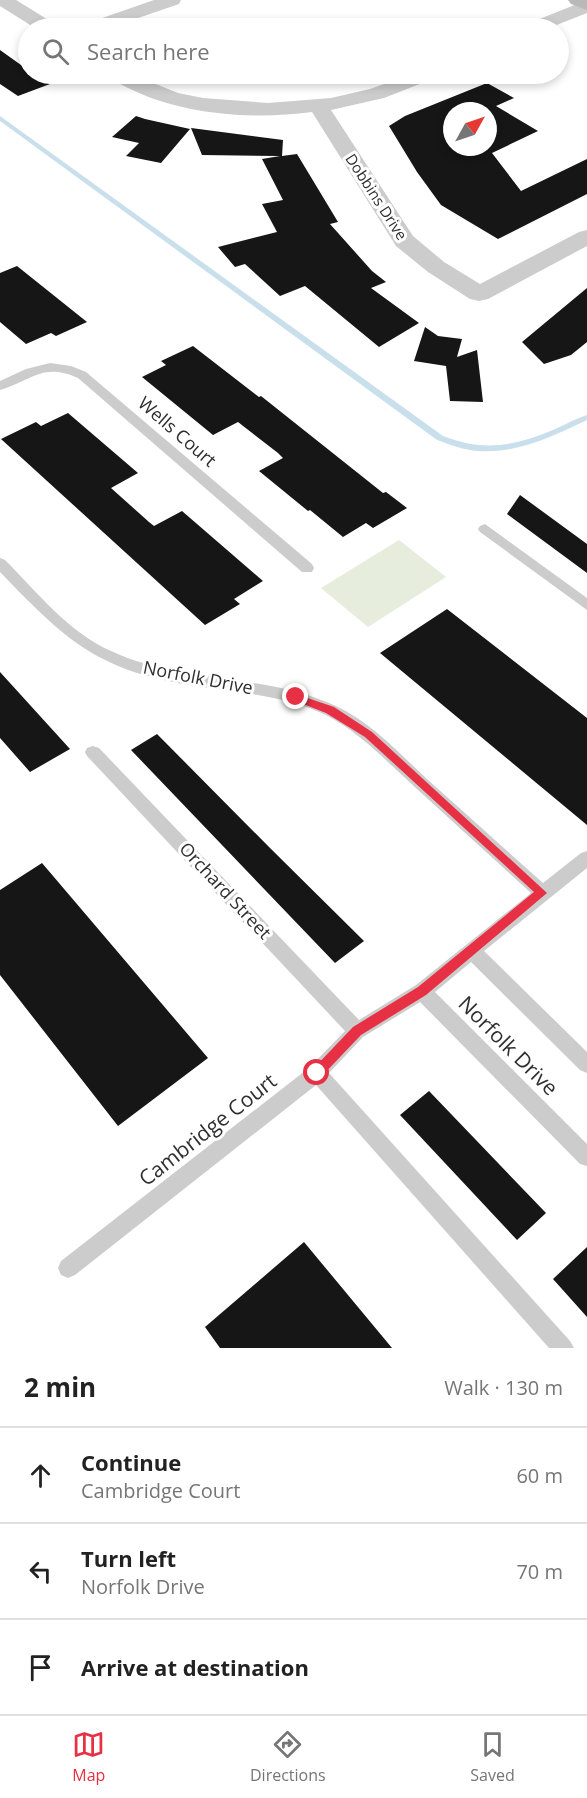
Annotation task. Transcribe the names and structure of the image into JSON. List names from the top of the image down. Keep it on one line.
{"streets":{"street":["Dobbins Drive"],"lane":["Wells Court","Norfolk Drive","Orchard Street","Cambridge Court"]},"crossings":[["Norfolk Drive","Cambridge Court"],["Orchard Street","Cambridge Court"]],"north":"top right","page":{"search":"Search here","heading":["2 min","Walk · 130 m"],"list":[["Continue","Cambridge Court","60 m"],["Turn left","Norfolk Drive","70 m"],"Arrive at destination"],"nav":["Map","Directions","Saved"]}}
